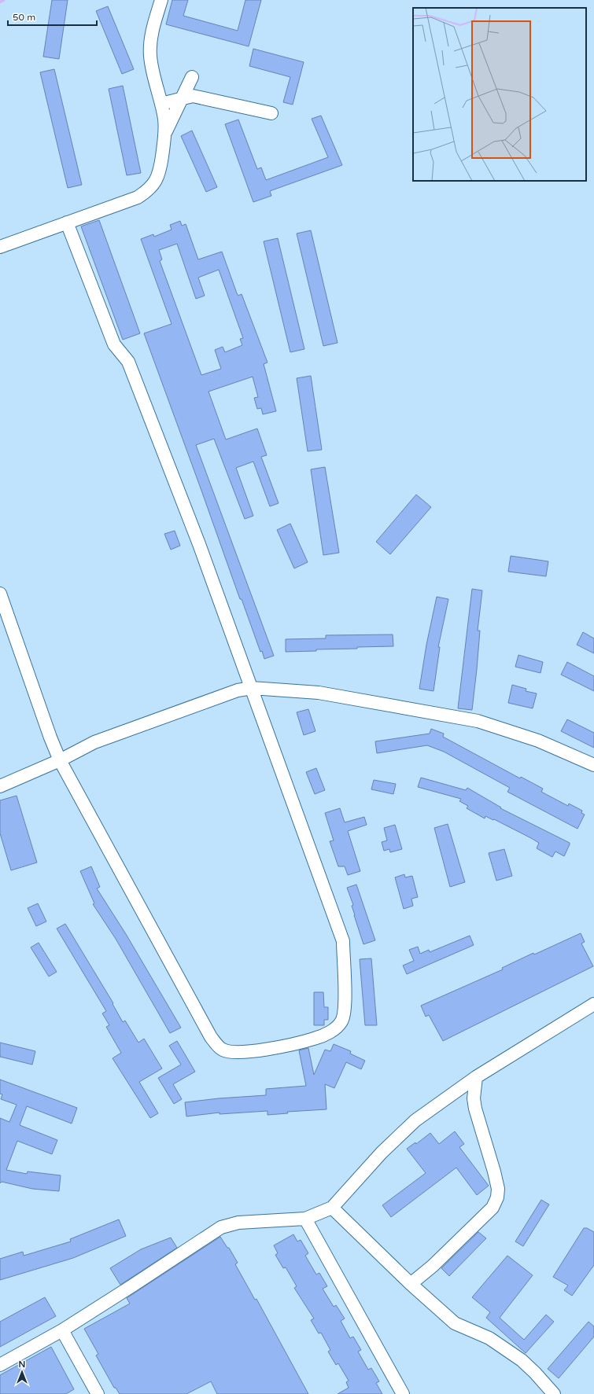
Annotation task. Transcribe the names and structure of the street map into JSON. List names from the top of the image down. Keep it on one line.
{"scale_bar":"50 m","north":"top"}
